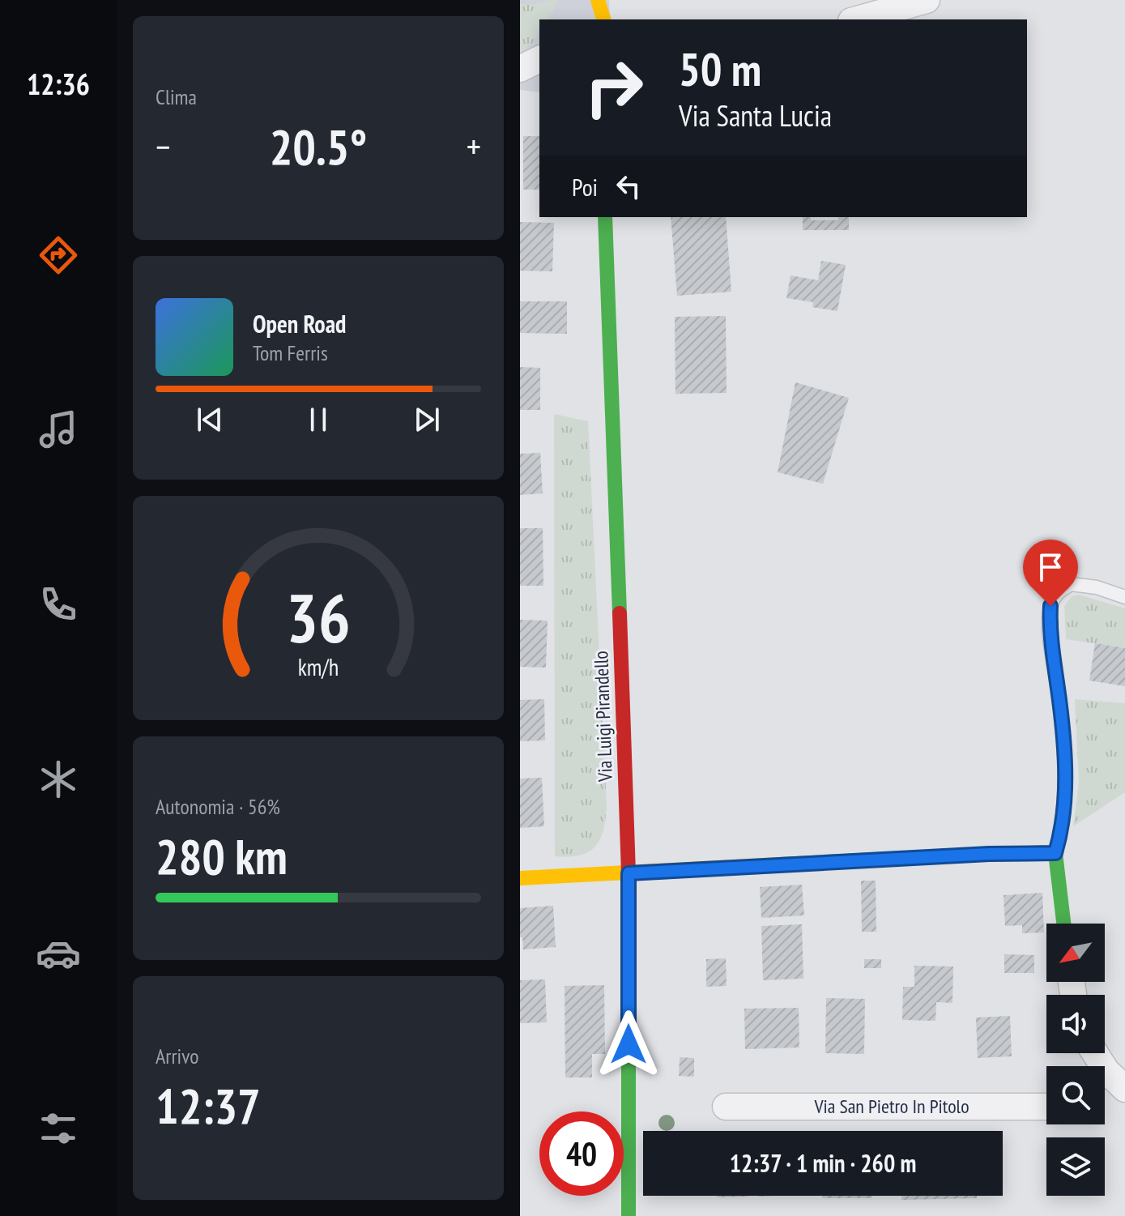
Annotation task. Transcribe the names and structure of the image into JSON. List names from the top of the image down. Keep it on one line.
{"streets":{"street":["Via Luigi Pirandello","Via San Pietro In Pitolo"]},"north":"bottom left","page":{"tabs":"12:36","tile":["Clima",["Autonomia · 56%","280 km"],["Arrivo","12:37"]],"turn":["50 m","Via Santa Lucia"],"heat":["−","20.5°","+"],"then":"Poi","song":["Open Road","Tom Ferris"],"limit":"40","trip":"12:37 · 1 min · 260 m","gauge":["36","km/h"]}}
